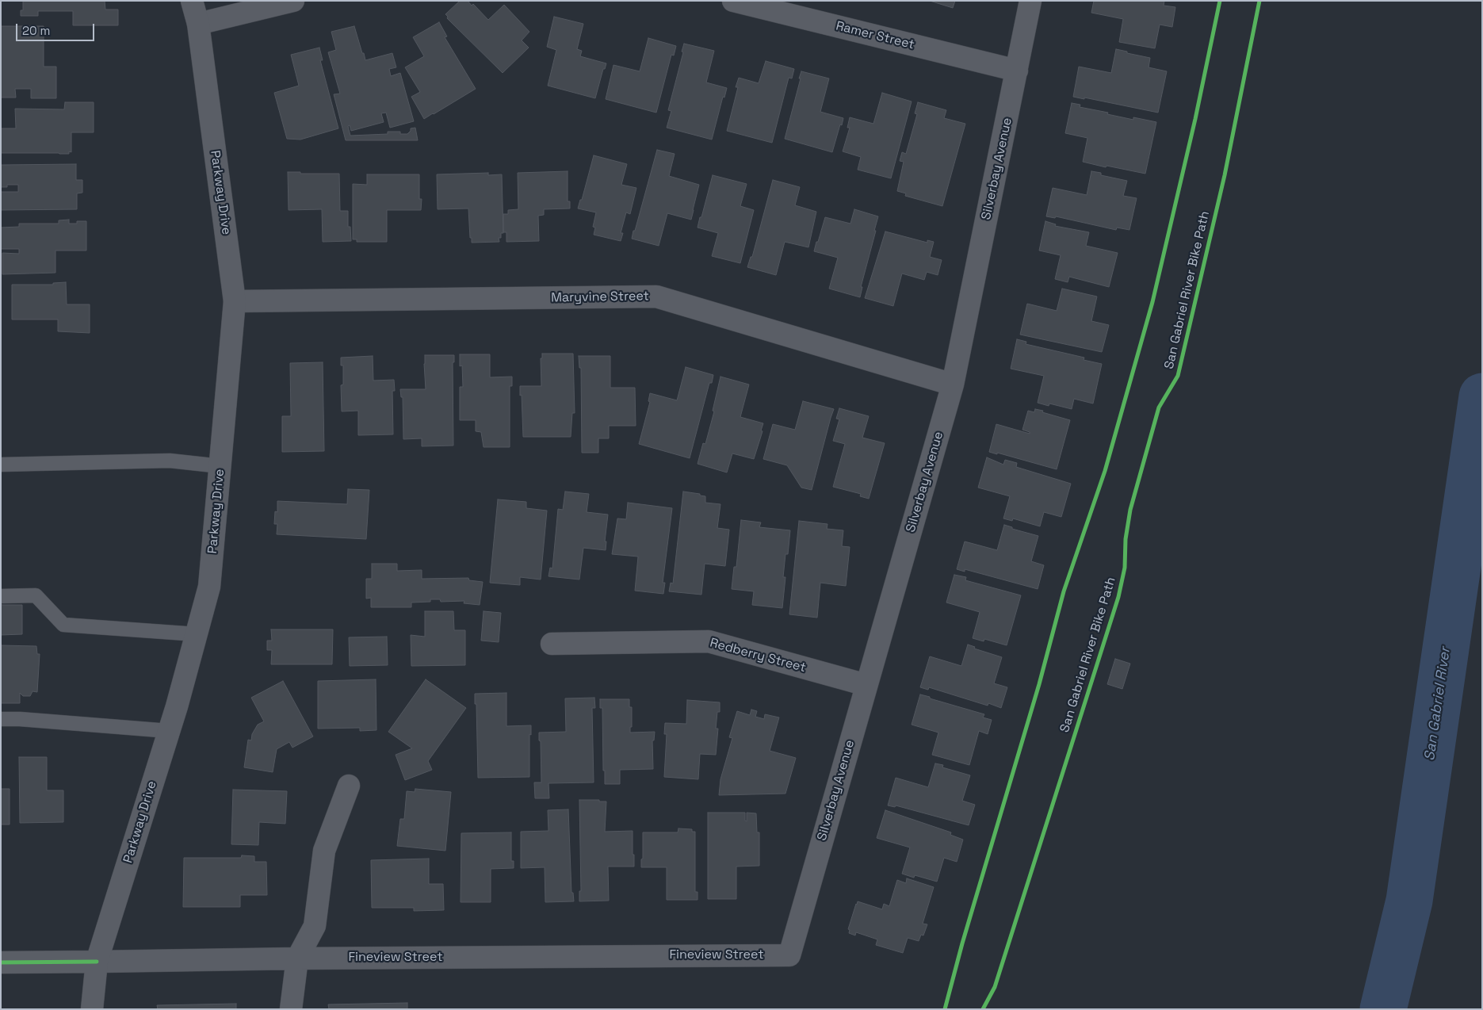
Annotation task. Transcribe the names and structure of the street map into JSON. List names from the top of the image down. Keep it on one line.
{"streets":{"street":["Ramer Street","Silverbay Avenue","Parkway Drive","Maryvine Street","Redberry Street","Fineview Street"],"cycle path":["San Gabriel River Bike Path"]},"crossings":[["Ramer Street","Silverbay Avenue"],["Silverbay Avenue","Maryvine Street"],["Silverbay Avenue","Redberry Street"],["Silverbay Avenue","Fineview Street"],["Parkway Drive","Maryvine Street"],["Parkway Drive","Fineview Street"]],"water":["San Gabriel River"],"scale_bar":"20 m"}
